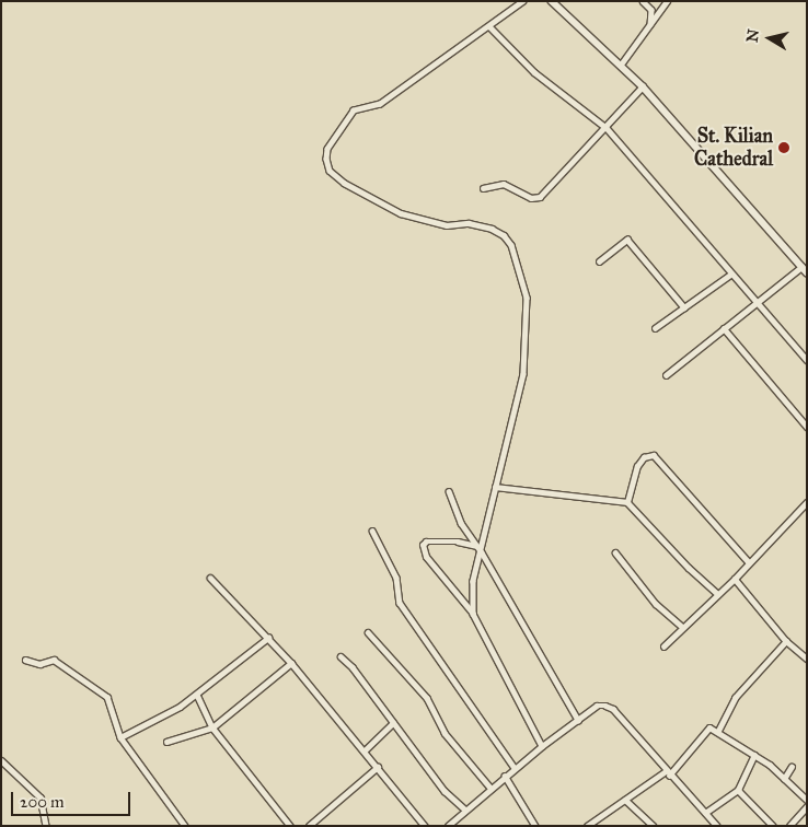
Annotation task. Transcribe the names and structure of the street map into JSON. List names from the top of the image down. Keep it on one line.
{"places":["St. Kilian Cathedral"],"scale_bar":"200 m","north":"left"}
